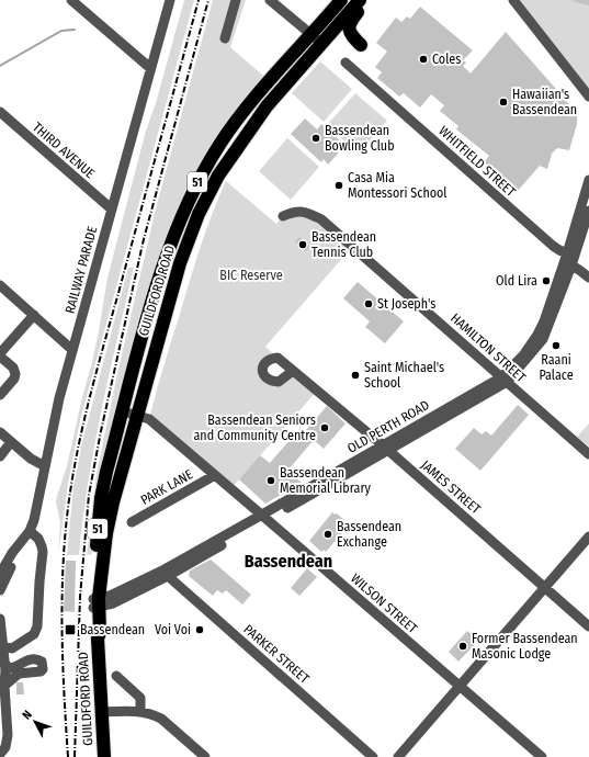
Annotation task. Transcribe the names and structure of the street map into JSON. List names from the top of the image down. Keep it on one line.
{"streets":{"highway":["51","GUILDFORD ROAD"],"street":["THIRD AVENUE","WHITFIELD STREET","RAILWAY PARADE","HAMILTON STREET","OLD PERTH ROAD","PARK LANE","JAMES STREET","WILSON STREET","PARKER STREET"]},"crossings":[["THIRD AVENUE","RAILWAY PARADE"],["WHITFIELD STREET","OLD PERTH ROAD"],["GUILDFORD ROAD","OLD PERTH ROAD"],["GUILDFORD ROAD","WILSON STREET"],["HAMILTON STREET","OLD PERTH ROAD"],["OLD PERTH ROAD","JAMES STREET"],["OLD PERTH ROAD","WILSON STREET"],["OLD PERTH ROAD","PARKER STREET"],["PARK LANE","WILSON STREET"]],"districts":["Bassendean"],"parks":["BIC Reserve"],"places":{"other":["Coles","Hawaiian's Bassendean","Bassendean Bowling Club","Casa Mia Montessori School","Bassendean Tennis Club","Old Lira","St Joseph's","Raani Palace","Saint Michael's School","Bassendean Seniors and Community Centre","Bassendean Memorial Library","Bassendean Exchange","Voi Voi","Former Bassendean Masonic Lodge"],"transit":["Bassendean"]},"north":"top left"}
